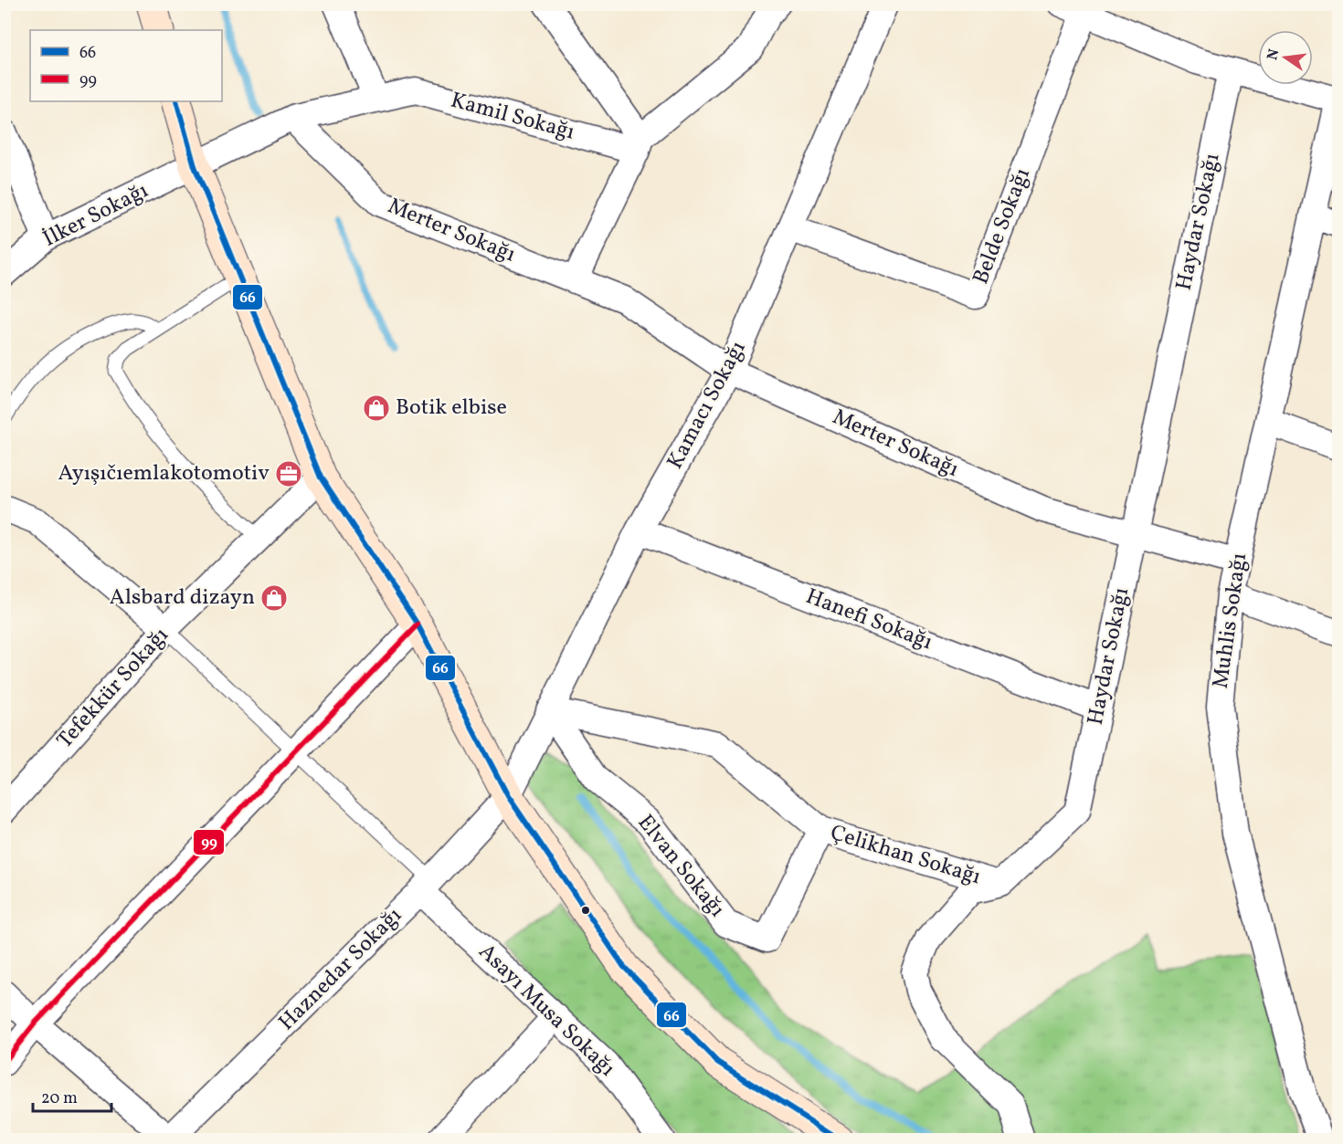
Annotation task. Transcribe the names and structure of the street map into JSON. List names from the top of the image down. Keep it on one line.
{"streets":{"street":["Kamil Sokağı","İlker Sokağı","Haydar Sokağı","Belde Sokağı","Merter Sokağı","Kamacı Sokağı","Hanefi Sokağı","Muhlis Sokağı","Tefekkür Sokağı","Çelikhan Sokağı","Elvan Sokağı","Haznedar Sokağı","Asayı Musa Sokağı"]},"crossings":[["Kamil Sokağı","İlker Sokağı"],["Kamil Sokağı","Merter Sokağı"],["Haydar Sokağı","Merter Sokağı"],["Haydar Sokağı","Hanefi Sokağı"],["Haydar Sokağı","Çelikhan Sokağı"],["Belde Sokağı","Kamacı Sokağı"],["Merter Sokağı","Kamacı Sokağı"],["Merter Sokağı","Muhlis Sokağı"],["Kamacı Sokağı","Hanefi Sokağı"],["Kamacı Sokağı","Çelikhan Sokağı"],["Kamacı Sokağı","Elvan Sokağı"],["Kamacı Sokağı","Haznedar Sokağı"],["Çelikhan Sokağı","Elvan Sokağı"],["Haznedar Sokağı","Asayı Musa Sokağı"]],"places":{"shop":["Botik elbise","Alsbard dizayn"],"office":["Ayışıčıemlakotomotiv"]},"lines":["transit line 66","transit line 99"],"legend":["66","99"],"scale_bar":"20 m","north":"left"}
